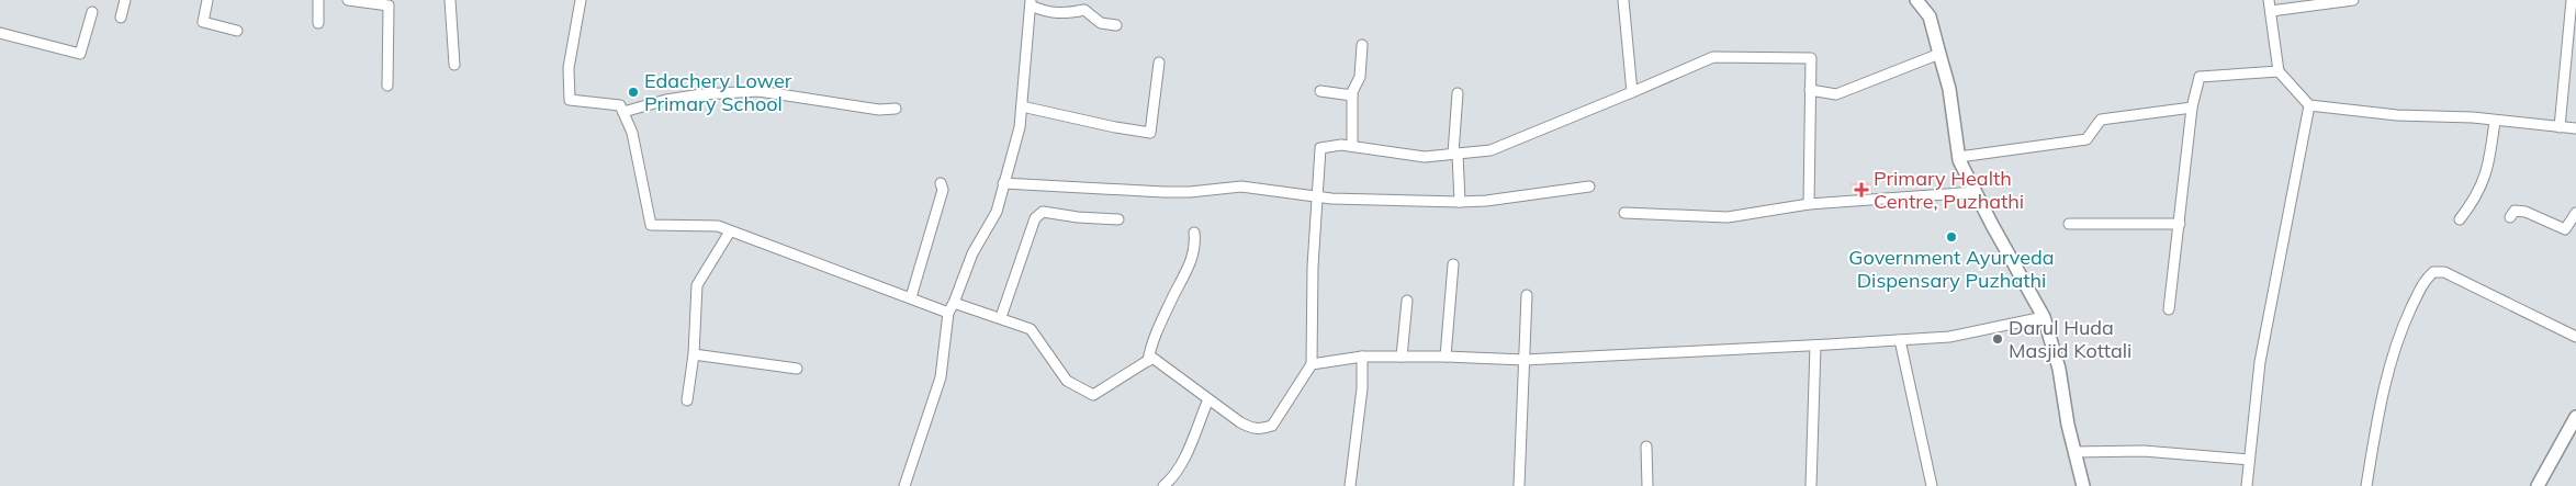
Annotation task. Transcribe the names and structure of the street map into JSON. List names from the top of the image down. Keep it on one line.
{"places":{"other":["Edachery Lower Primary School","Government Ayurveda Dispensary Puzhathi","Darul Huda Masjid Kottali"],"health":["Primary Health Centre, Puzhathi"]}}
